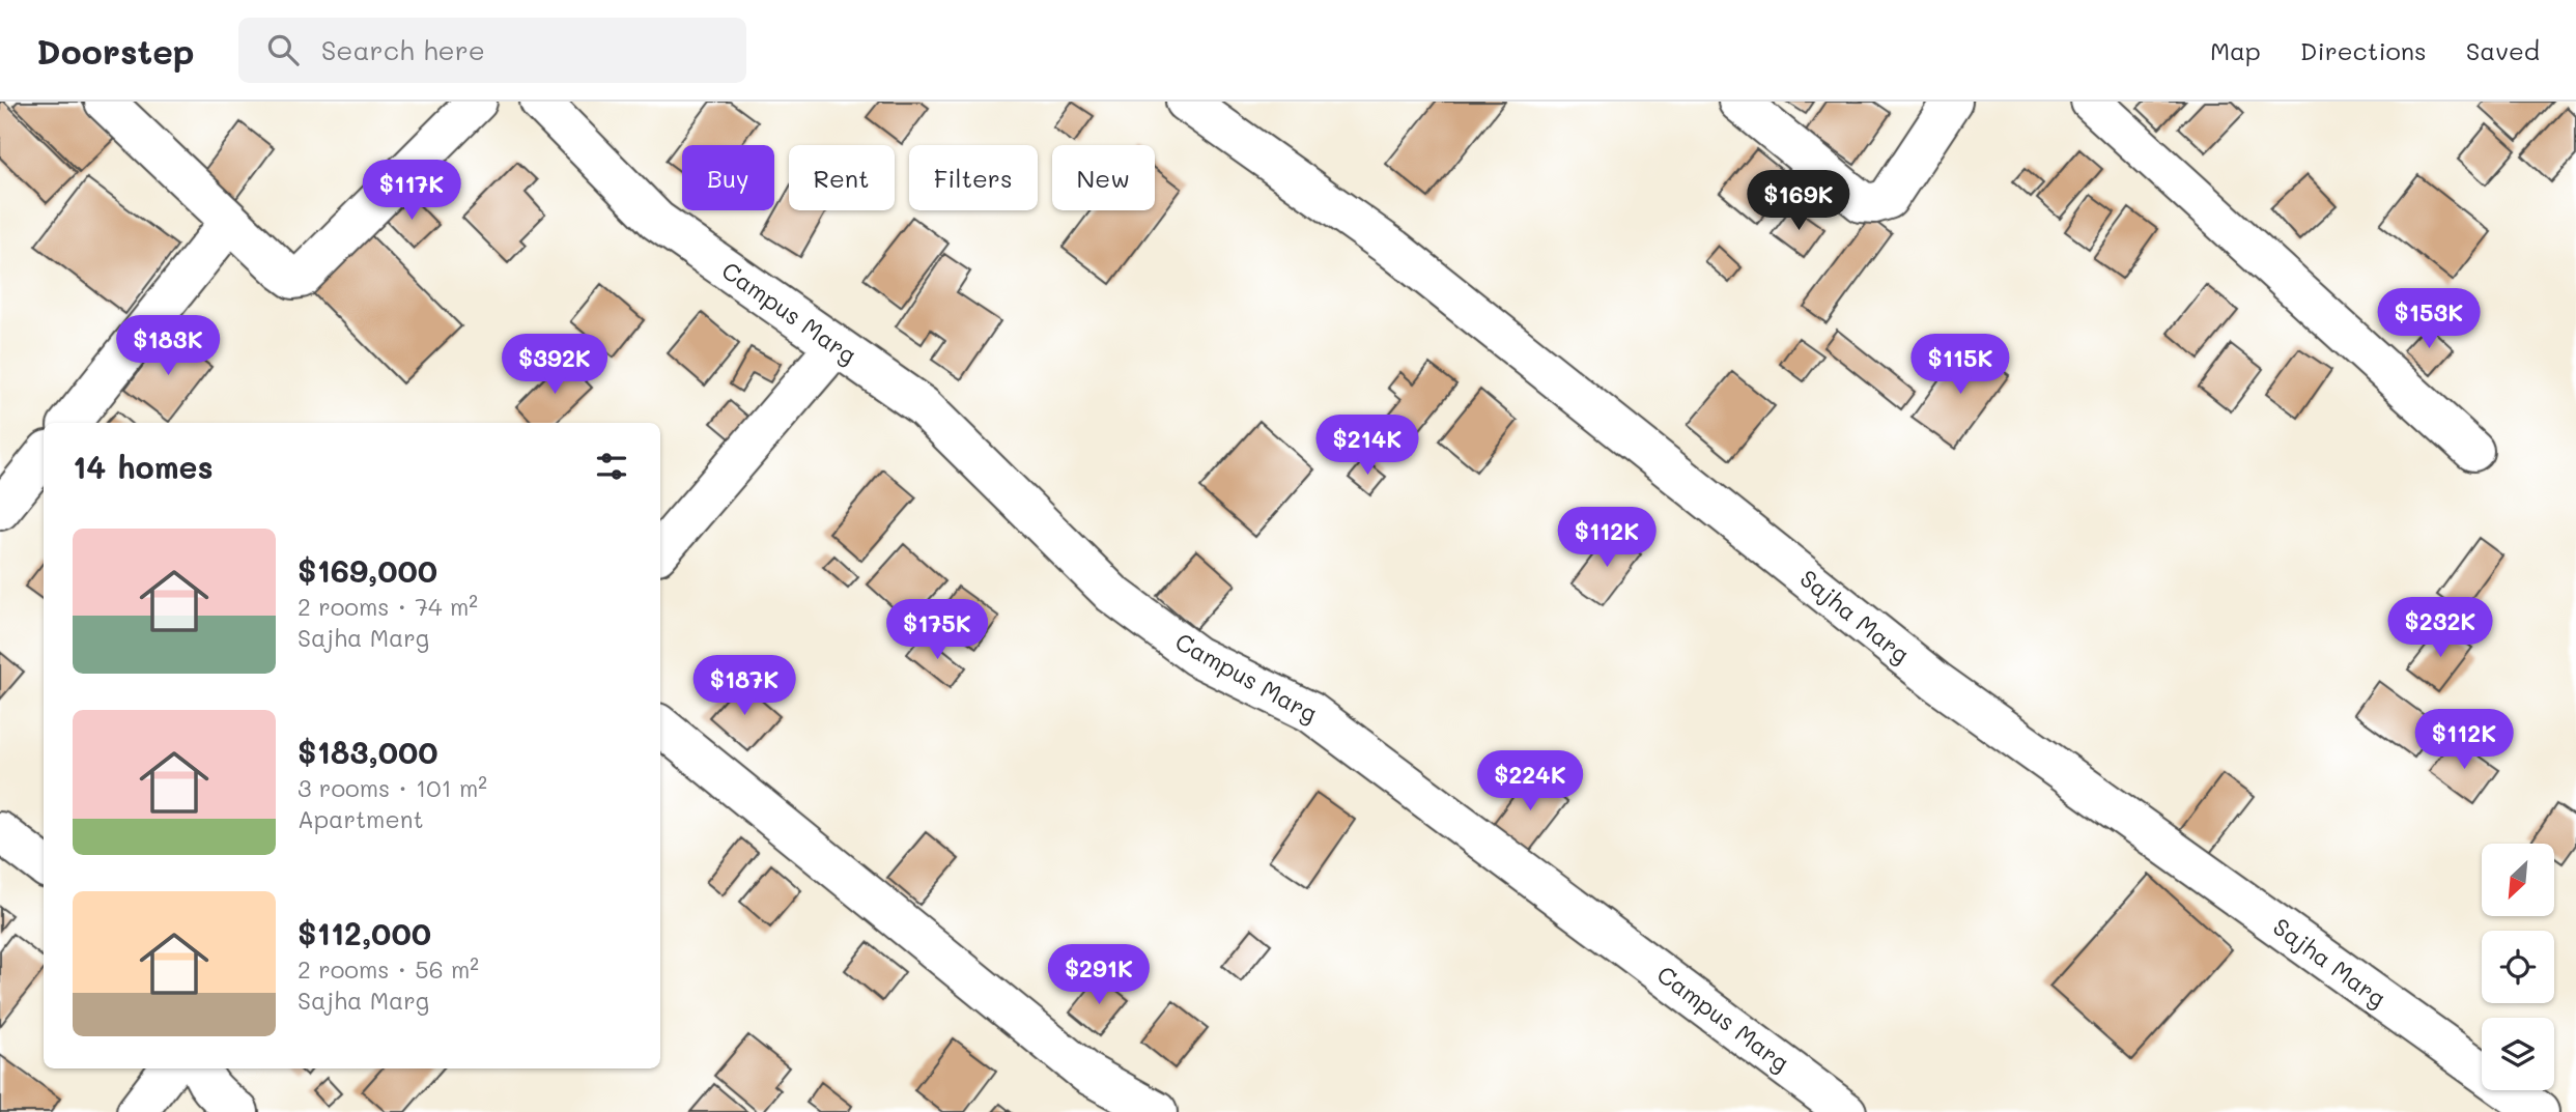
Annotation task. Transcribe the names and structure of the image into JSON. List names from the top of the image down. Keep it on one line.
{"streets":{"street":["Campus Marg","Sajha Marg"]},"north":"bottom left","page":{"header":"Doorstep","search":"Search here","nav":["Map","Directions","Saved"],"chip":["Buy","Rent","Filters","New"],"price":["$117K","$169K","$153K","$183K","$392K","$115K","$214K","$112K","$232K","$175K","$187K","$112K","$224K","$291K"],"heading":"14 homes","list":[{"name":"$169,000","note":"2 rooms · 74 m² · Sajha Marg"},{"name":"$183,000","note":"3 rooms · 101 m² · Apartment"},{"name":"$112,000","note":"2 rooms · 56 m² · Sajha Marg"}]}}
